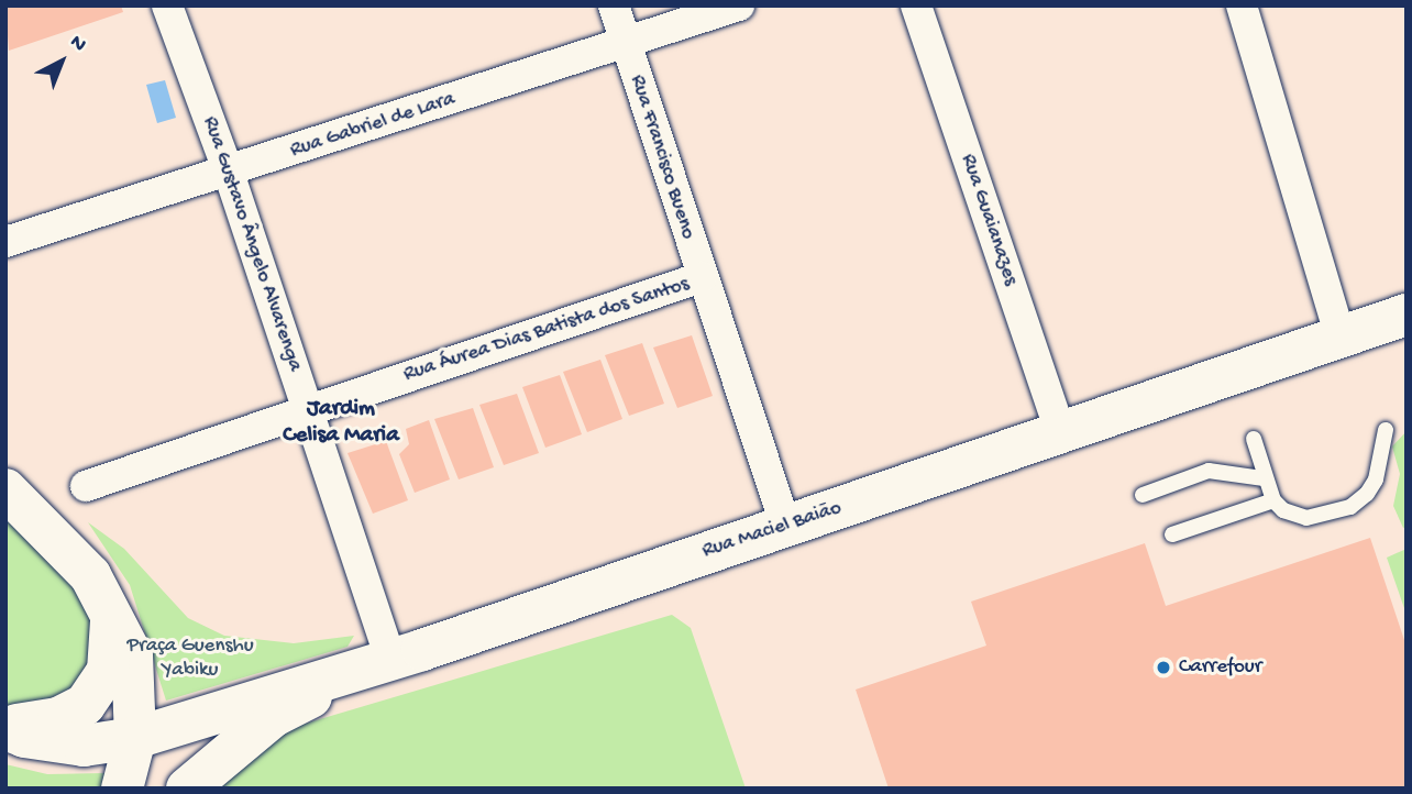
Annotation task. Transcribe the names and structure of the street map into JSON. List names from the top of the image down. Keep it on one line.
{"streets":{"main road":["Rua Maciel Baião"],"street":["Rua Gabriel de Lara","Rua Francisco Bueno","Rua Guaianazes","Rua Gustavo Ângelo Alvarenga","Rua Áurea Dias Batista dos Santos"]},"crossings":[["Rua Gabriel de Lara","Rua Francisco Bueno"],["Rua Gabriel de Lara","Rua Gustavo Ângelo Alvarenga"],["Rua Francisco Bueno","Rua Áurea Dias Batista dos Santos"],["Rua Francisco Bueno","Rua Maciel Baião"],["Rua Guaianazes","Rua Maciel Baião"],["Rua Gustavo Ângelo Alvarenga","Rua Áurea Dias Batista dos Santos"],["Rua Gustavo Ângelo Alvarenga","Rua Maciel Baião"]],"districts":["Jardim Celisa Maria"],"parks":["Praça Guenshu Yabiku"],"places":["Carrefour"],"north":"top right"}
